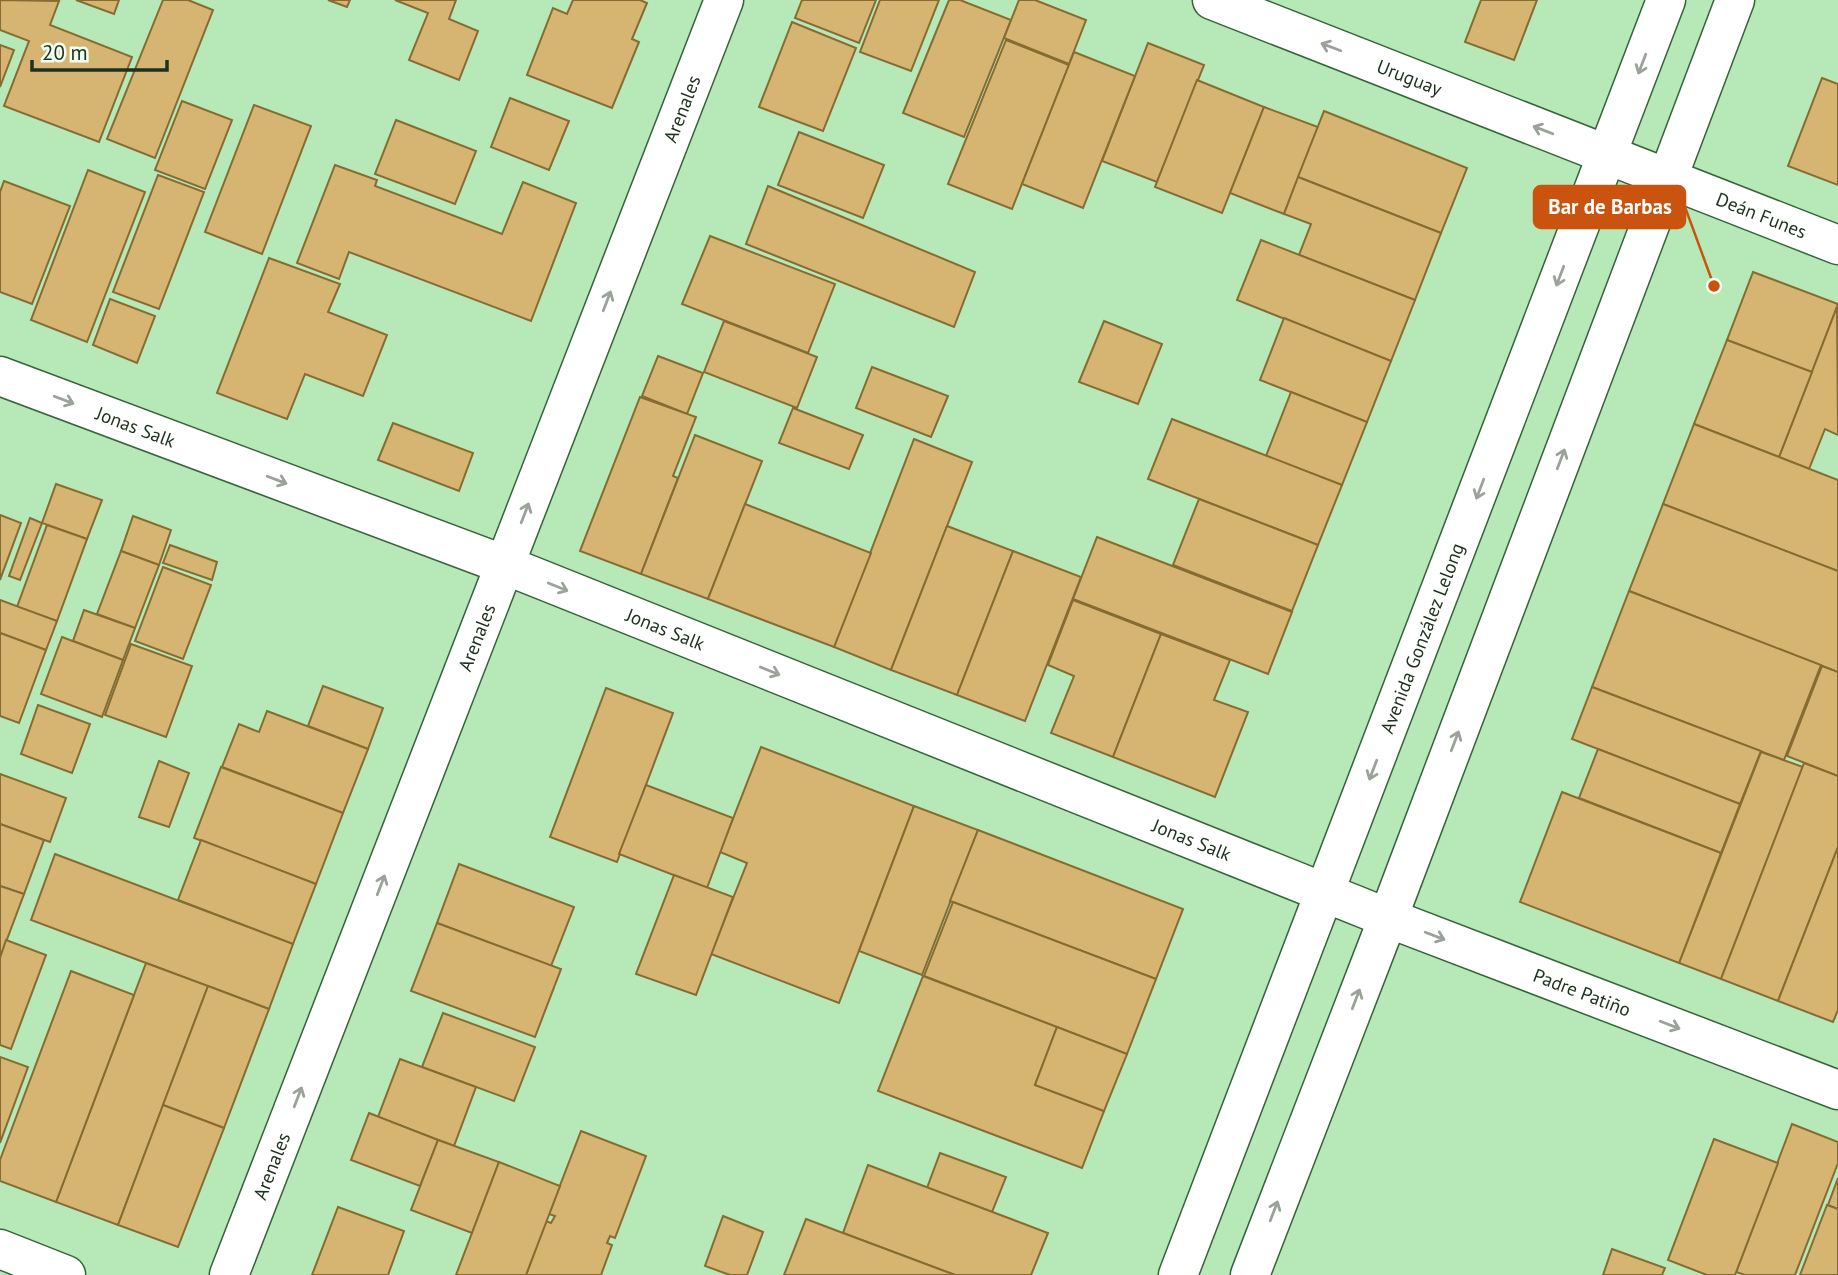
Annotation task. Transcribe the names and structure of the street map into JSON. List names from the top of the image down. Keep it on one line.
{"streets":{"street":["Uruguay","Arenales","Deán Funes","Jonas Salk","Avenida González Lelong","Padre Patiño"]},"crossings":[["Uruguay","Deán Funes"],["Uruguay","Avenida González Lelong"],["Arenales","Jonas Salk"],["Deán Funes","Avenida González Lelong"],["Jonas Salk","Avenida González Lelong"],["Jonas Salk","Padre Patiño"],["Avenida González Lelong","Padre Patiño"]],"one_way":["Uruguay","Arenales","Jonas Salk","Padre Patiño"],"places":["Bar de Barbas"],"scale_bar":"20 m"}
